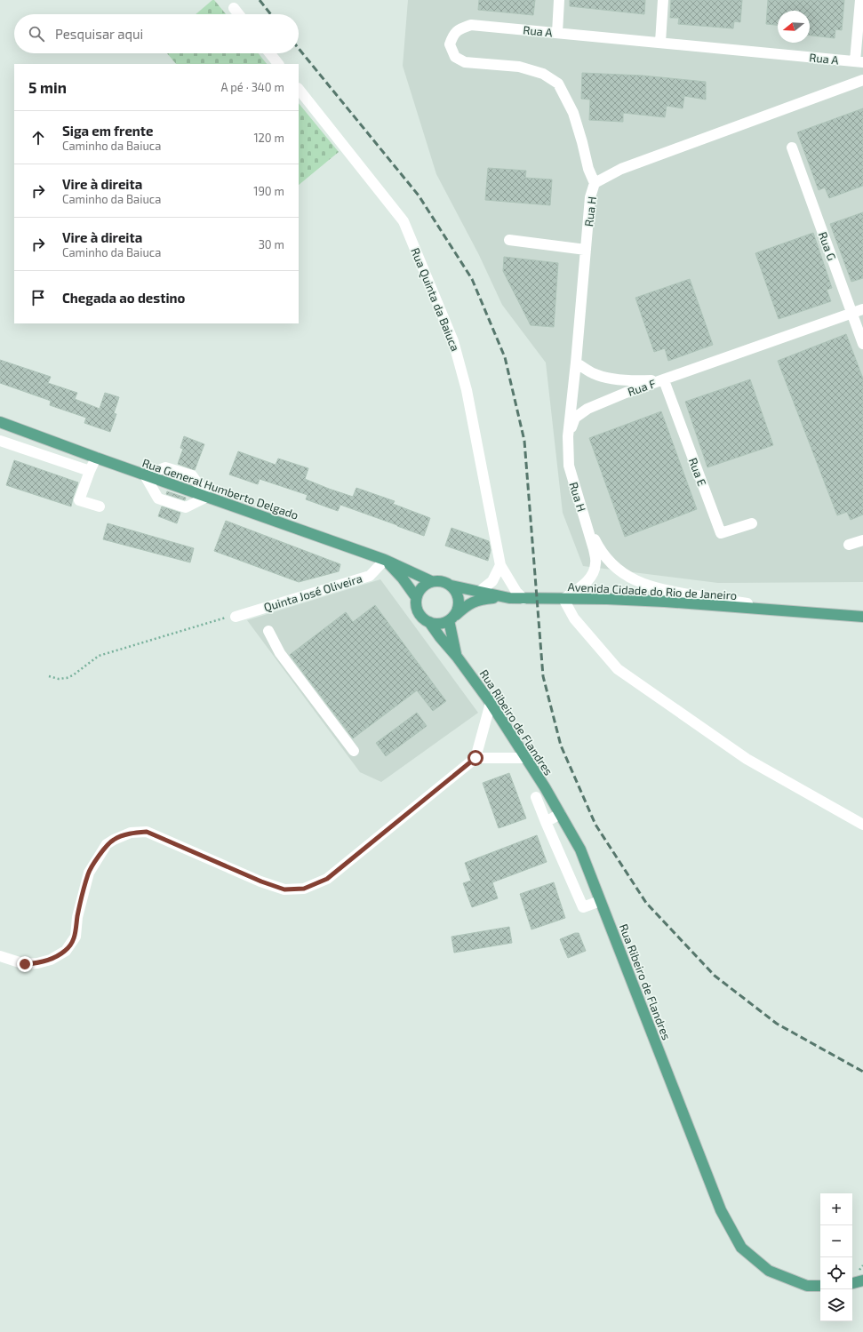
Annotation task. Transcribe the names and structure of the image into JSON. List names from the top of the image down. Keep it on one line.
{"streets":{"main road":["Rua General Humberto Delgado","Avenida Cidade do Rio de Janeiro","Rua Ribeiro de Flandres"],"street":["Rua A","Rua H","Rua G","Rua Quinta da Baiuca","Rua F","Rua E","Quinta José Oliveira"]},"crossings":[["Rua A","Rua H"],["Rua H","Rua F"],["Rua H","Avenida Cidade do Rio de Janeiro"],["Rua Quinta da Baiuca","Avenida Cidade do Rio de Janeiro"],["Rua F","Rua E"],["Rua General Humberto Delgado","Quinta José Oliveira"],["Rua General Humberto Delgado","Rua Ribeiro de Flandres"],["Quinta José Oliveira","Rua Ribeiro de Flandres"]],"north":"left","page":{"search":"Pesquisar aqui","heading":["5 min","A pé · 340 m"],"list":[["Siga em frente","Caminho da Baiuca","120 m"],["Vire à direita","Caminho da Baiuca","190 m"],["Vire à direita","Caminho da Baiuca","30 m"],"Chegada ao destino"],"map_buttons":["+","−"]}}
